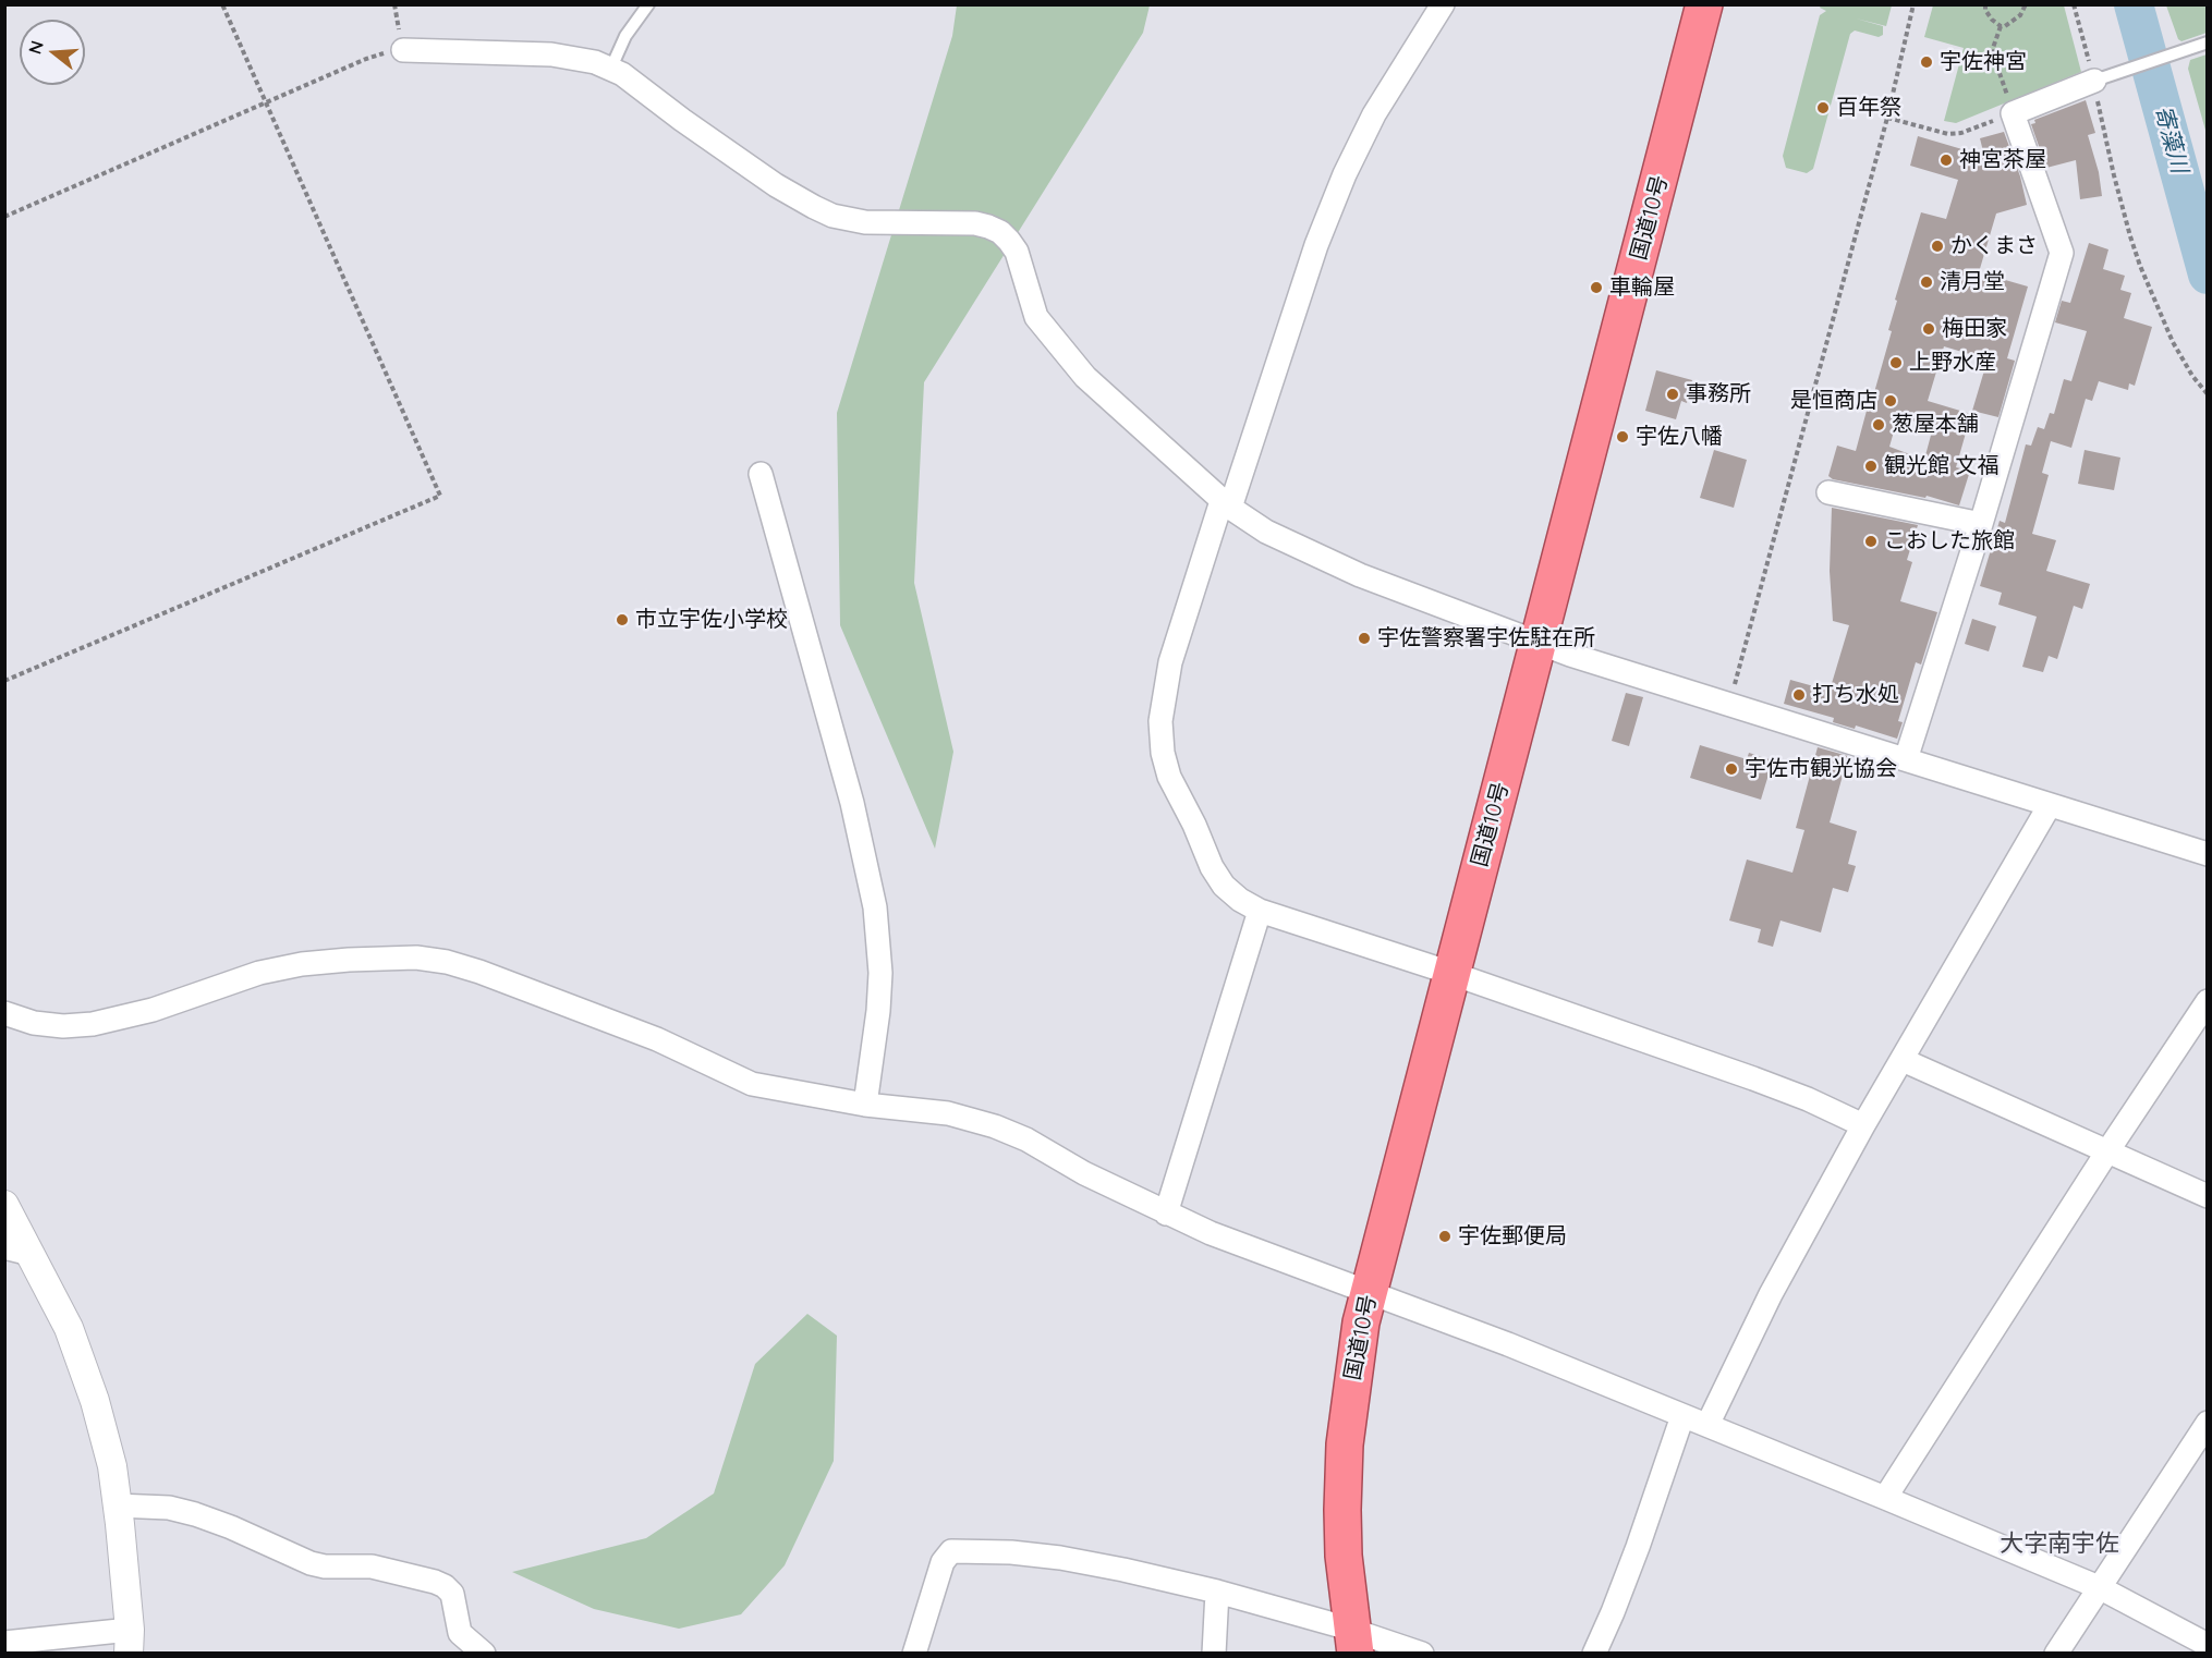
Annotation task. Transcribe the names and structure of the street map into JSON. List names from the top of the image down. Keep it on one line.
{"streets":{"highway":["国道10号"]},"districts":["大字南宇佐"],"water":["寄藻川"],"places":["宇佐神宮","百年祭","神宮茶屋","かくまさ","清月堂","車輪屋","梅田家","上野水産","事務所","是恒商店","葱屋本舗","宇佐八幡","観光館 文福","こおした旅館","市立宇佐小学校","宇佐警察署宇佐駐在所","打ち水処","宇佐市観光協会","宇佐郵便局"],"north":"left"}
